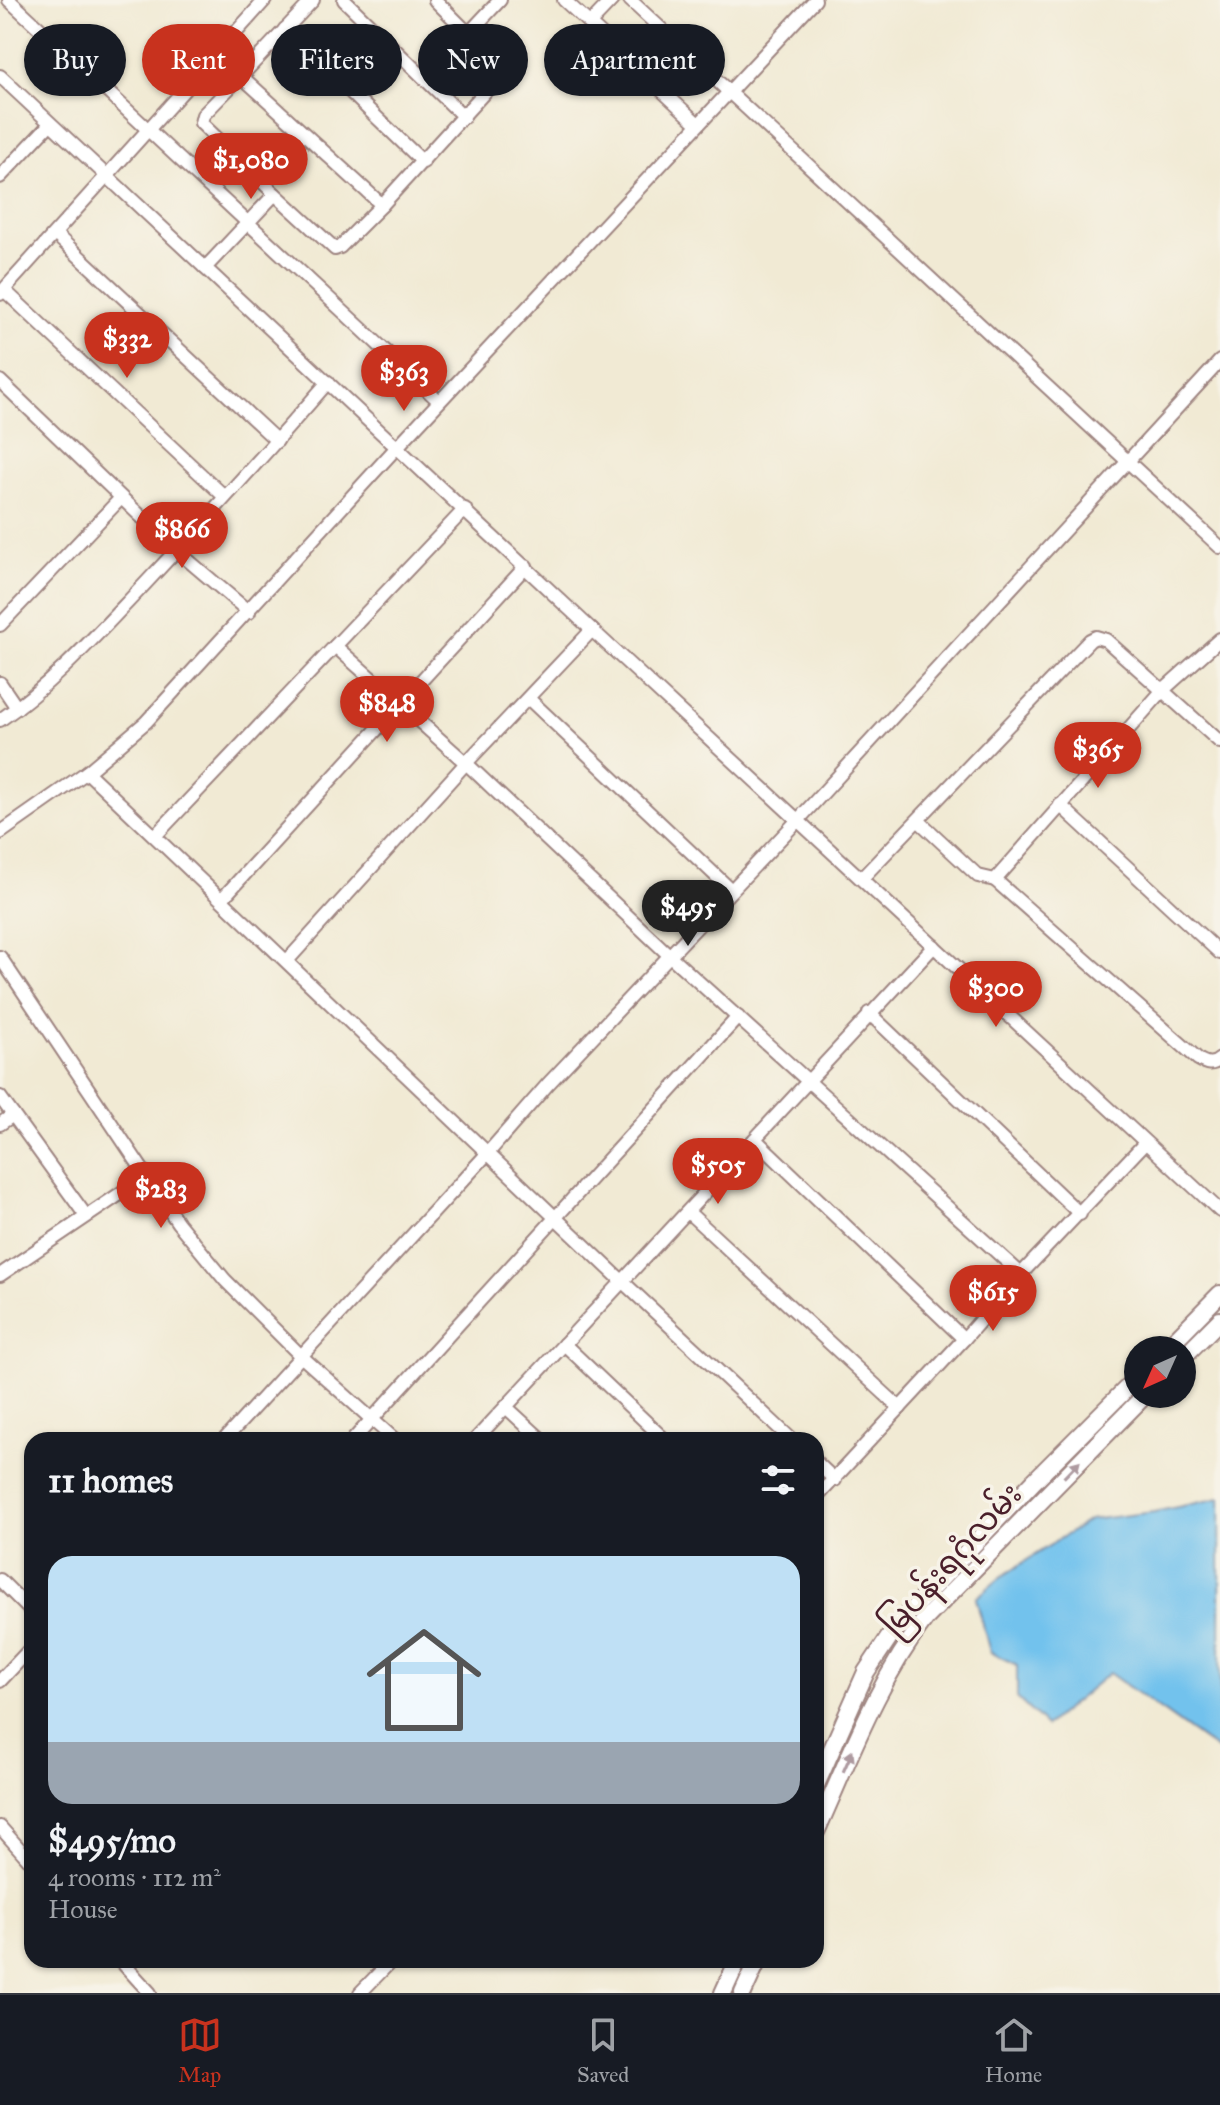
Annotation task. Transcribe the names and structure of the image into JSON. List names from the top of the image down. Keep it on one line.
{"streets":{"main road":["မြပန်းရဂုံလမ်း"]},"north":"bottom left","page":{"chip":["Buy","Rent","Filters","New","Apartment"],"price":["$1,080","$332","$363","$866","$848","$365","$495","$300","$505","$283","$615"],"heading":"11 homes","list":[{"name":"$495/mo","note":"4 rooms · 112 m² · House"}],"tabs":["Map","Saved","Home"]}}
